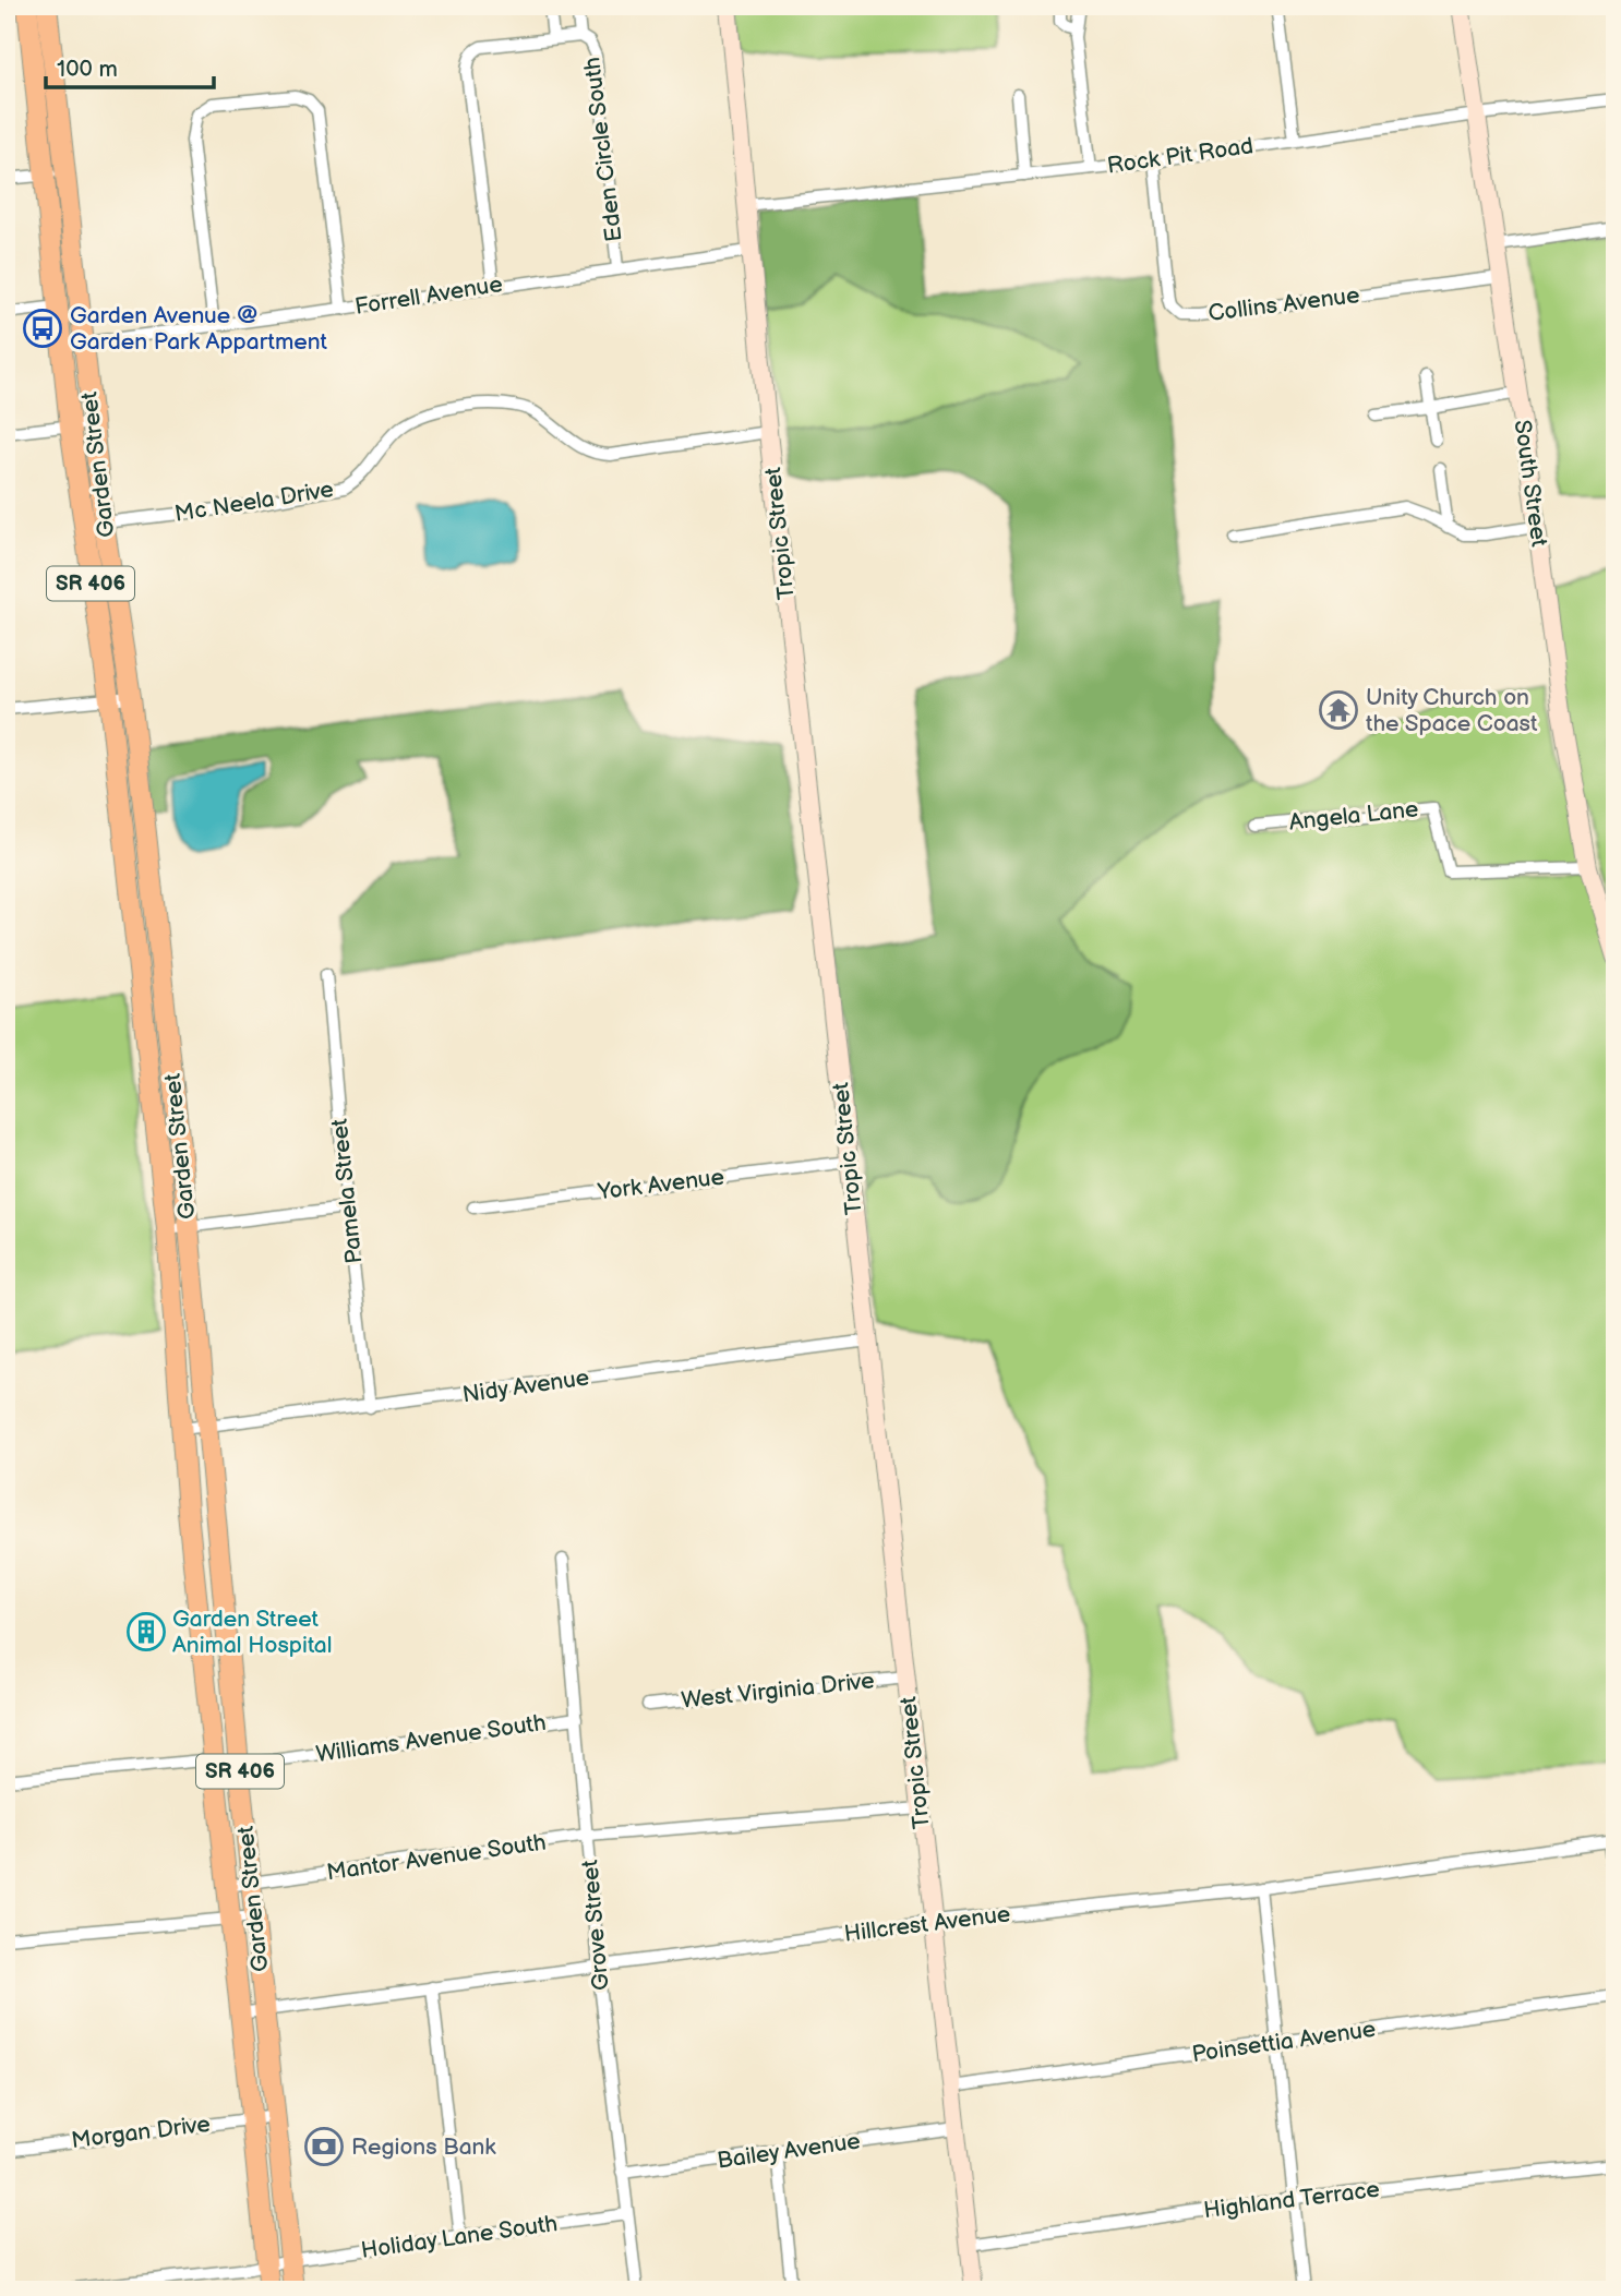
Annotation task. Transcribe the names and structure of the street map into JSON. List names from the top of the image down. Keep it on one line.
{"streets":{"main road":["Garden Street","SR 406"],"street":["Eden Circle South","Rock Pit Road","Forrell Avenue","Collins Avenue","South Street","Mc Neela Drive","Tropic Street","Angela Lane","York Avenue","Pamela Street","Nidy Avenue","West Virginia Drive","Williams Avenue South","Mantor Avenue South","Hillcrest Avenue","Grove Street","Poinsettia Avenue","Morgan Drive","Bailey Avenue","Highland Terrace","Holiday Lane South"]},"crossings":[["Eden Circle South","Forrell Avenue"],["Rock Pit Road","Collins Avenue"],["Rock Pit Road","South Street"],["Rock Pit Road","Tropic Street"],["Forrell Avenue","Garden Street"],["Forrell Avenue","Tropic Street"],["Collins Avenue","South Street"],["Garden Street","Mc Neela Drive"],["Garden Street","Nidy Avenue"],["Garden Street","Williams Avenue South"],["Garden Street","Mantor Avenue South"],["Garden Street","Hillcrest Avenue"],["Garden Street","Morgan Drive"],["Garden Street","Holiday Lane South"],["South Street","Angela Lane"],["Mc Neela Drive","Tropic Street"],["Tropic Street","York Avenue"],["Tropic Street","Nidy Avenue"],["Tropic Street","West Virginia Drive"],["Tropic Street","Mantor Avenue South"],["Tropic Street","Hillcrest Avenue"],["Tropic Street","Poinsettia Avenue"],["Tropic Street","Bailey Avenue"],["Tropic Street","Highland Terrace"],["Pamela Street","Nidy Avenue"],["Williams Avenue South","Grove Street"],["Mantor Avenue South","Grove Street"],["Hillcrest Avenue","Grove Street"],["Grove Street","Bailey Avenue"],["Grove Street","Holiday Lane South"]],"places":{"bus stop":["Garden Avenue @ Garden Park Appartment"],"temple":["Unity Church on the Space Coast"],"building":["Garden Street Animal Hospital"],"bank":["Regions Bank"]},"scale_bar":"100 m"}
